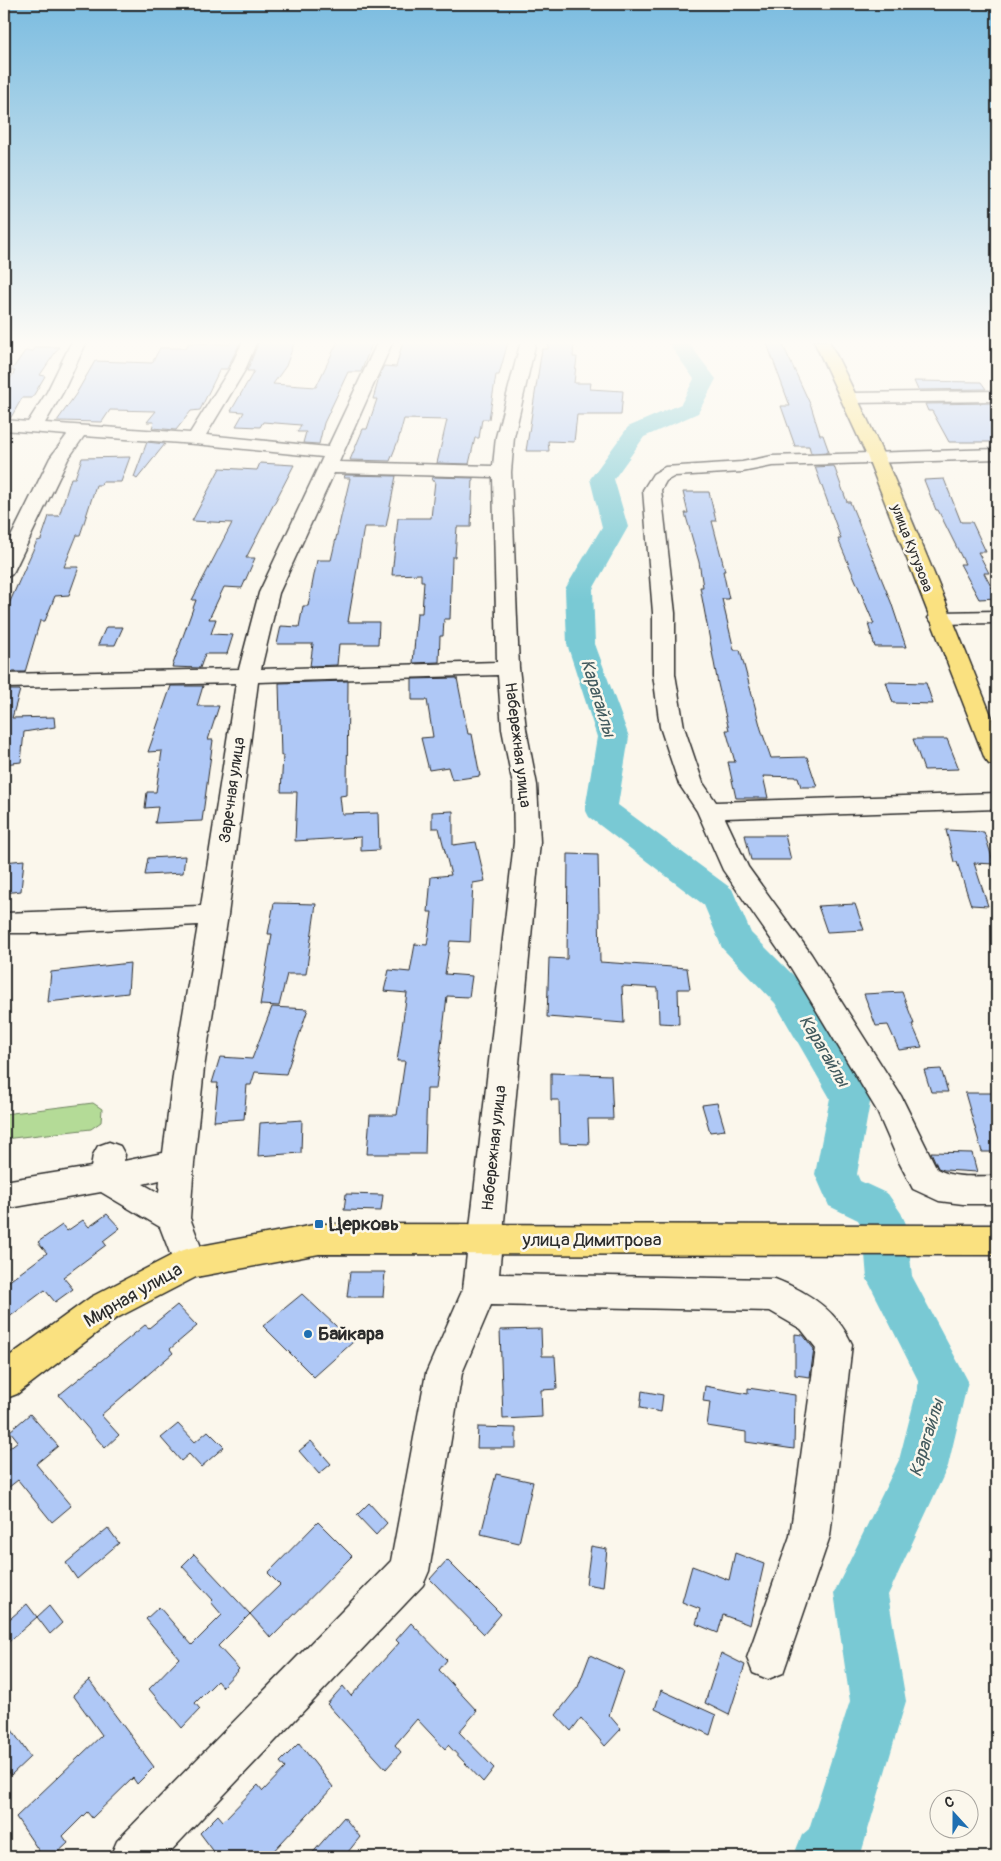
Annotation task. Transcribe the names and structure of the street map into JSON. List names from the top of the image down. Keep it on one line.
{"streets":{"main road":["улица Кутузова","улица Димитрова","Мирная улица"],"street":["Набережная улица","Заречная улица"]},"crossings":[["Набережная улица","улица Димитрова"],["Заречная улица","улица Димитрова"],["Заречная улица","Мирная улица"],["улица Димитрова","Мирная улица"]],"water":["Карагайлы"],"places":{"transit":["Церковь"],"other":["Байкара"]},"north":"top"}
